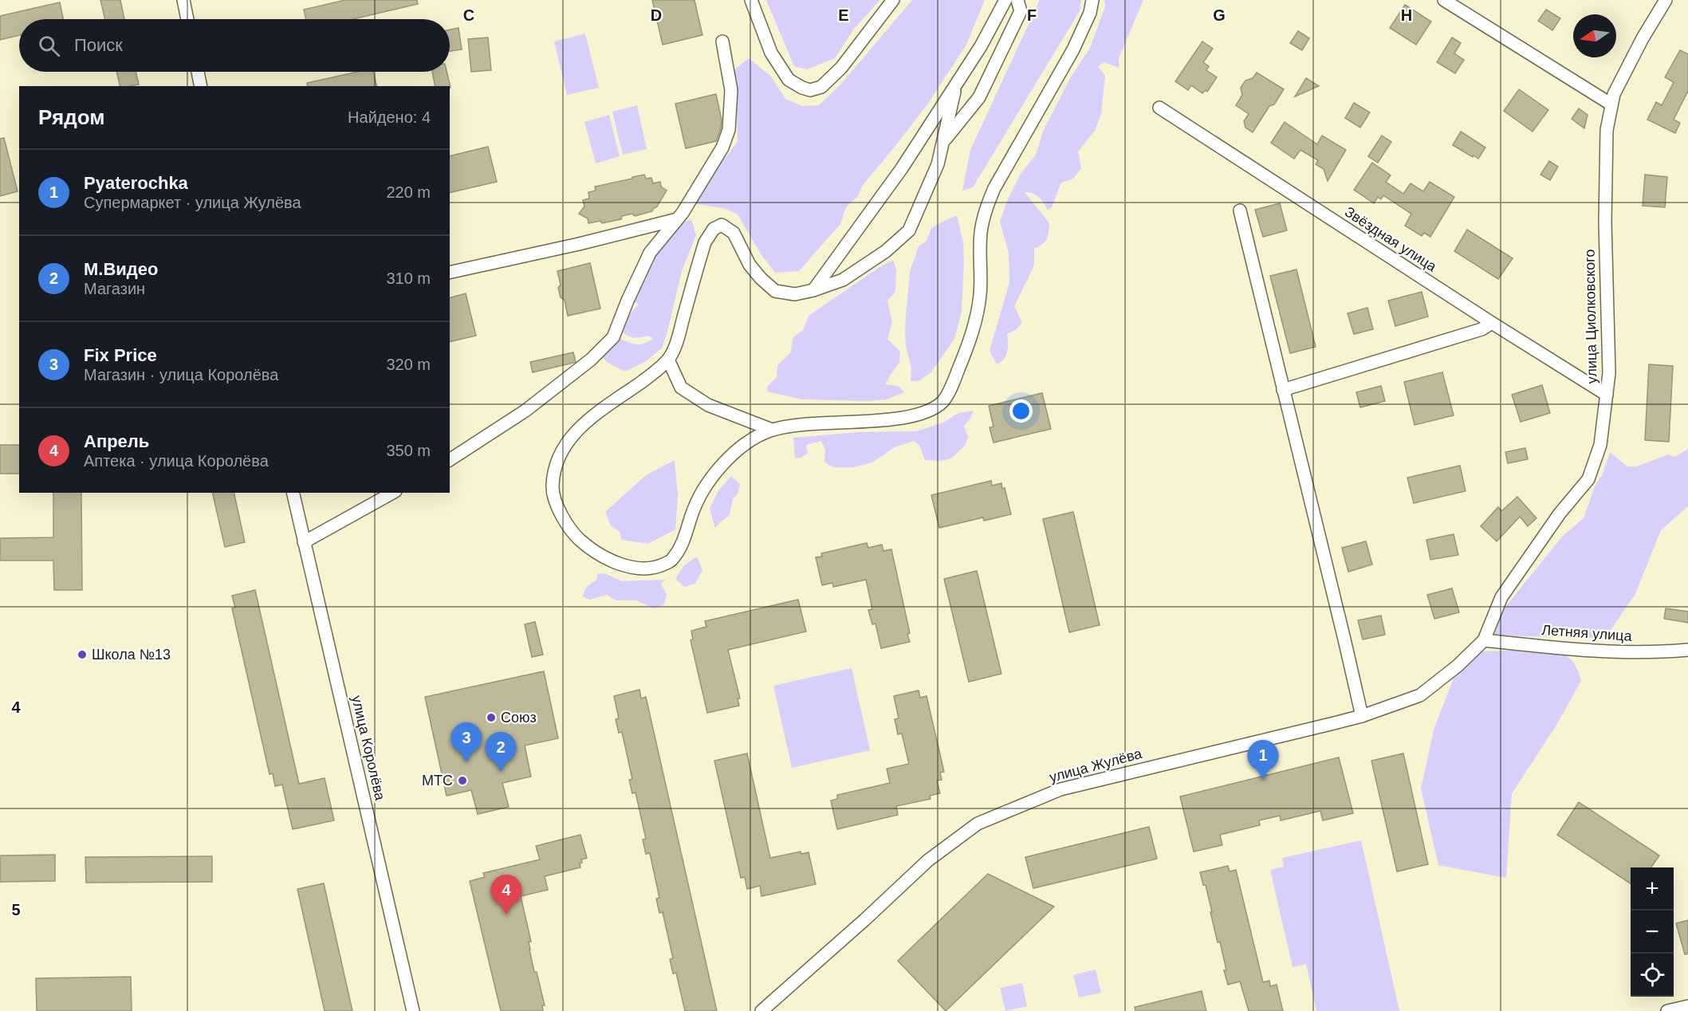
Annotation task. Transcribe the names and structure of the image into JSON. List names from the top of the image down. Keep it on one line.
{"streets":{"street":["Звёздная улица","улица Циолковского","Летняя улица","улица Королёва","улица Жулёва"]},"crossings":[["Звёздная улица","улица Циолковского"],["улица Циолковского","Летняя улица"],["улица Циолковского","улица Жулёва"],["Летняя улица","улица Жулёва"]],"places":["Школа №13","Союз","МТС"],"north":"left","page":{"search":"Поиск","heading":["Рядом","Найдено: 4"],"list":[{"mark":"1","name":"Pyaterochka","note":"Супермаркет · улица Жулёва","value":"220 m"},{"mark":"2","name":"М.Видео","note":"Магазин","value":"310 m"},{"mark":"3","name":"Fix Price","note":"Магазин · улица Королёва","value":"320 m"},{"mark":"4","name":"Апрель","note":"Аптека · улица Королёва","value":"350 m"}],"pins":["3","2","1","4"],"map_buttons":["+","−"]},"grid":{"columns":["C","D","E","F","G","H"],"rows":["4","5"]}}
